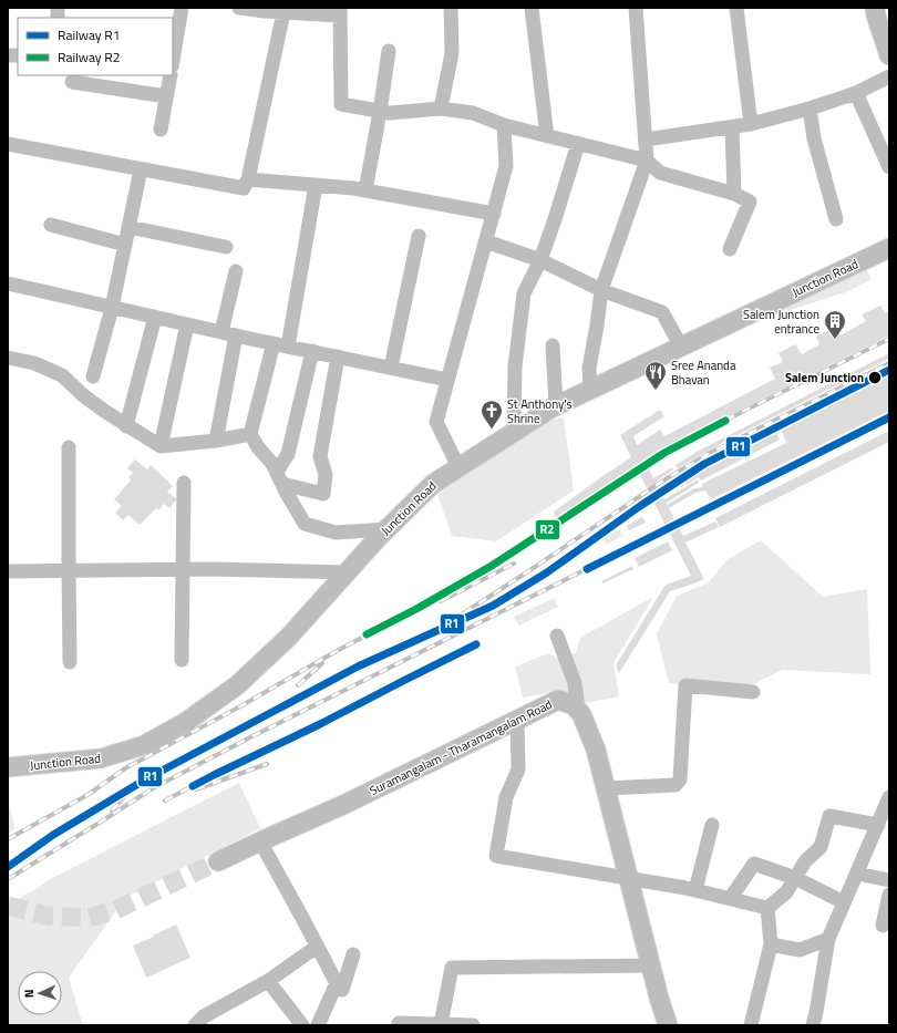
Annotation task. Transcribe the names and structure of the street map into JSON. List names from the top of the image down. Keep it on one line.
{"streets":{"main road":["Junction Road","Suramangalam - Tharamangalam Road"]},"places":{"building":["Salem Junction entrance"],"other":["Salem Junction"],"restaurant":["Sree Ananda Bhavan"],"church":["St Anthony's Shrine"]},"lines":["rail line R1","rail line R2"],"legend":["Railway R1","Railway R2"],"north":"left"}
